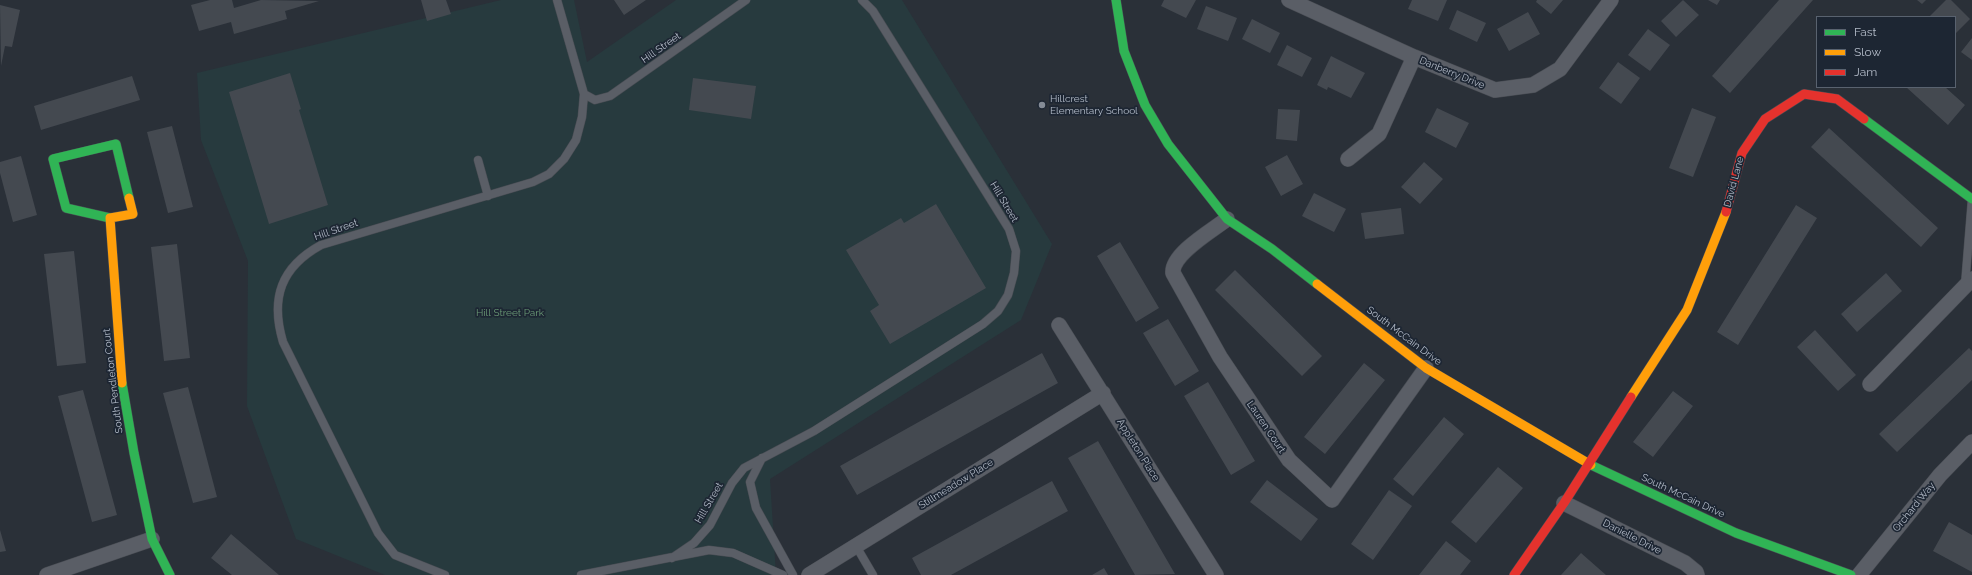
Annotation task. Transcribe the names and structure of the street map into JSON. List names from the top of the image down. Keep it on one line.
{"streets":{"street":["Danberry Drive","David Lane","South McCain Drive","South Pendleton Court","Lauren Court","Appleton Place","Stillmeadow Place","Orchard Way","Danielle Drive"],"lane":["Hill Street"]},"crossings":[["David Lane","South McCain Drive"],["South McCain Drive","Lauren Court"],["Appleton Place","Stillmeadow Place"]],"parks":["Hill Street Park"],"places":["Hillcrest Elementary School"],"legend":["Fast","Slow","Jam"]}
